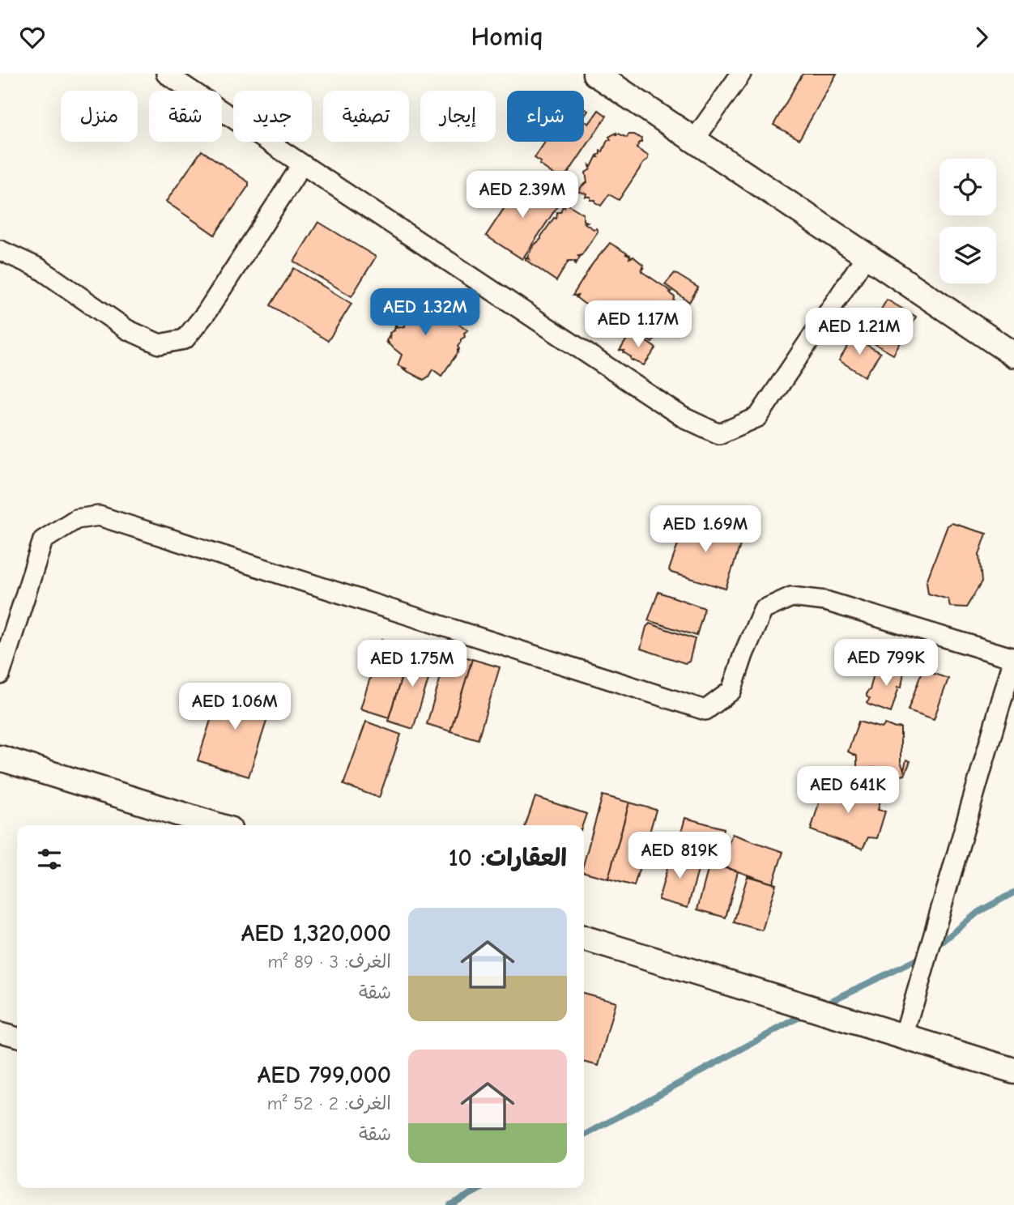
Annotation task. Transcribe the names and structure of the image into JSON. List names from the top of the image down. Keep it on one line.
{"page":{"header":"Homiq","chip":["شراء","إيجار","تصفية","جديد","شقة","منزل"],"price":["AED 2.39M","AED 1.32M","AED 1.17M","AED 1.21M","AED 1.69M","AED 799K","AED 1.75M","AED 1.06M","AED 641K","AED 819K"],"heading":"العقارات: 10","list":[{"name":"AED 1,320,000","note":"الغرف: 3 · 89 m² · شقة"},{"name":"AED 799,000","note":"الغرف: 2 · 52 m² · شقة"}]}}
